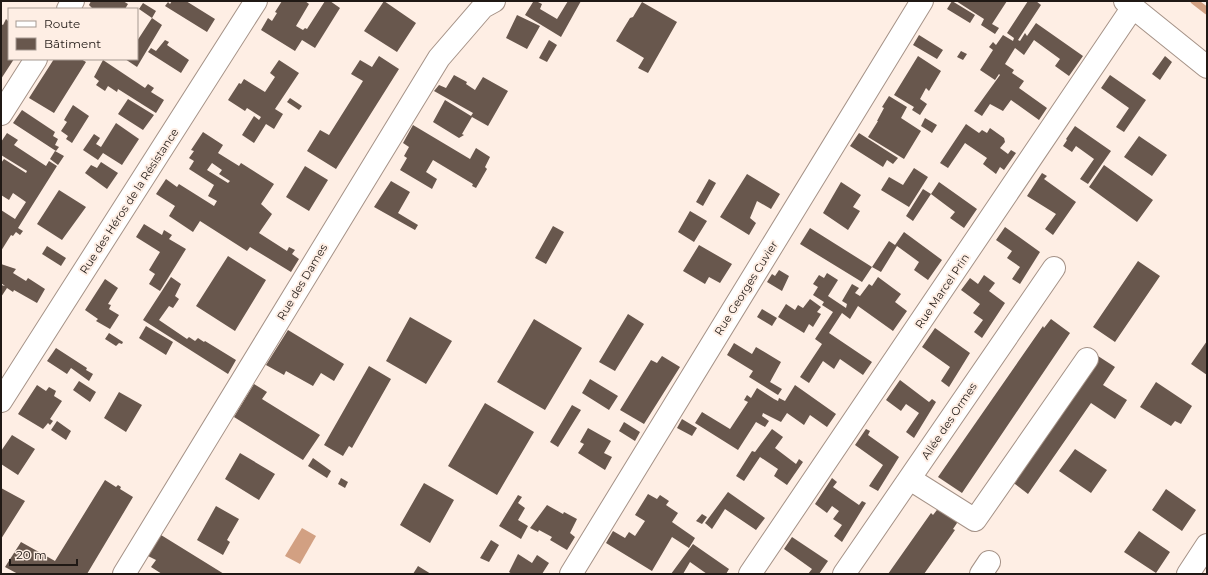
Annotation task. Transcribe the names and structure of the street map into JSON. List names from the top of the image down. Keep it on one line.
{"streets":{"street":["Rue des Héros de la Résistance","Rue des Dames","Rue Georges Cuvier","Rue Marcel Prin","Allée des Ormes"]},"legend":["Route","Bâtiment"],"scale_bar":"20 m"}
